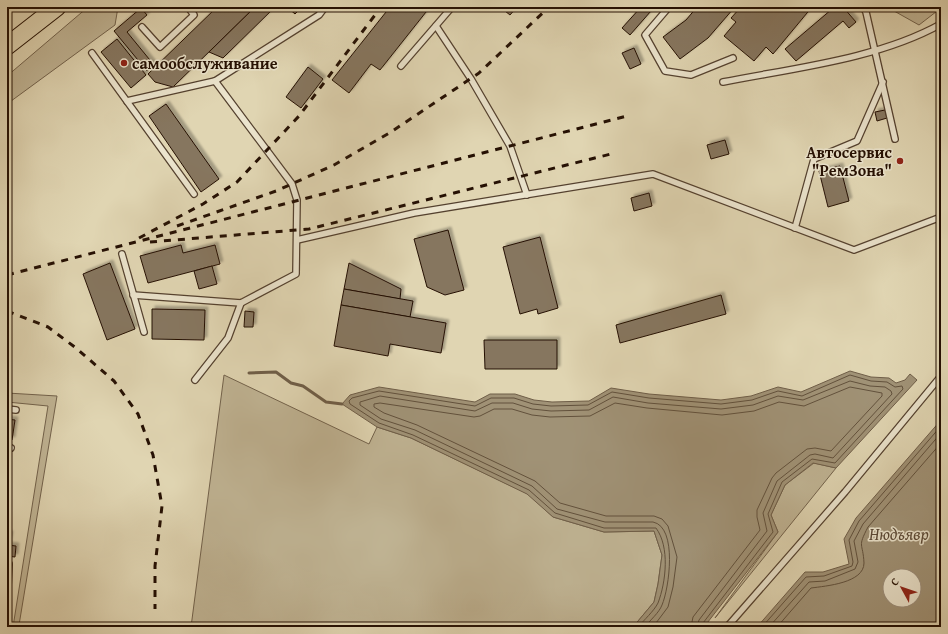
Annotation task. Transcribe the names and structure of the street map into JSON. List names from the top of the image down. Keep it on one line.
{"water":["Нюдъявр"],"places":["самообслуживание","Автосервис \"РемЗона\""],"north":"top left"}
